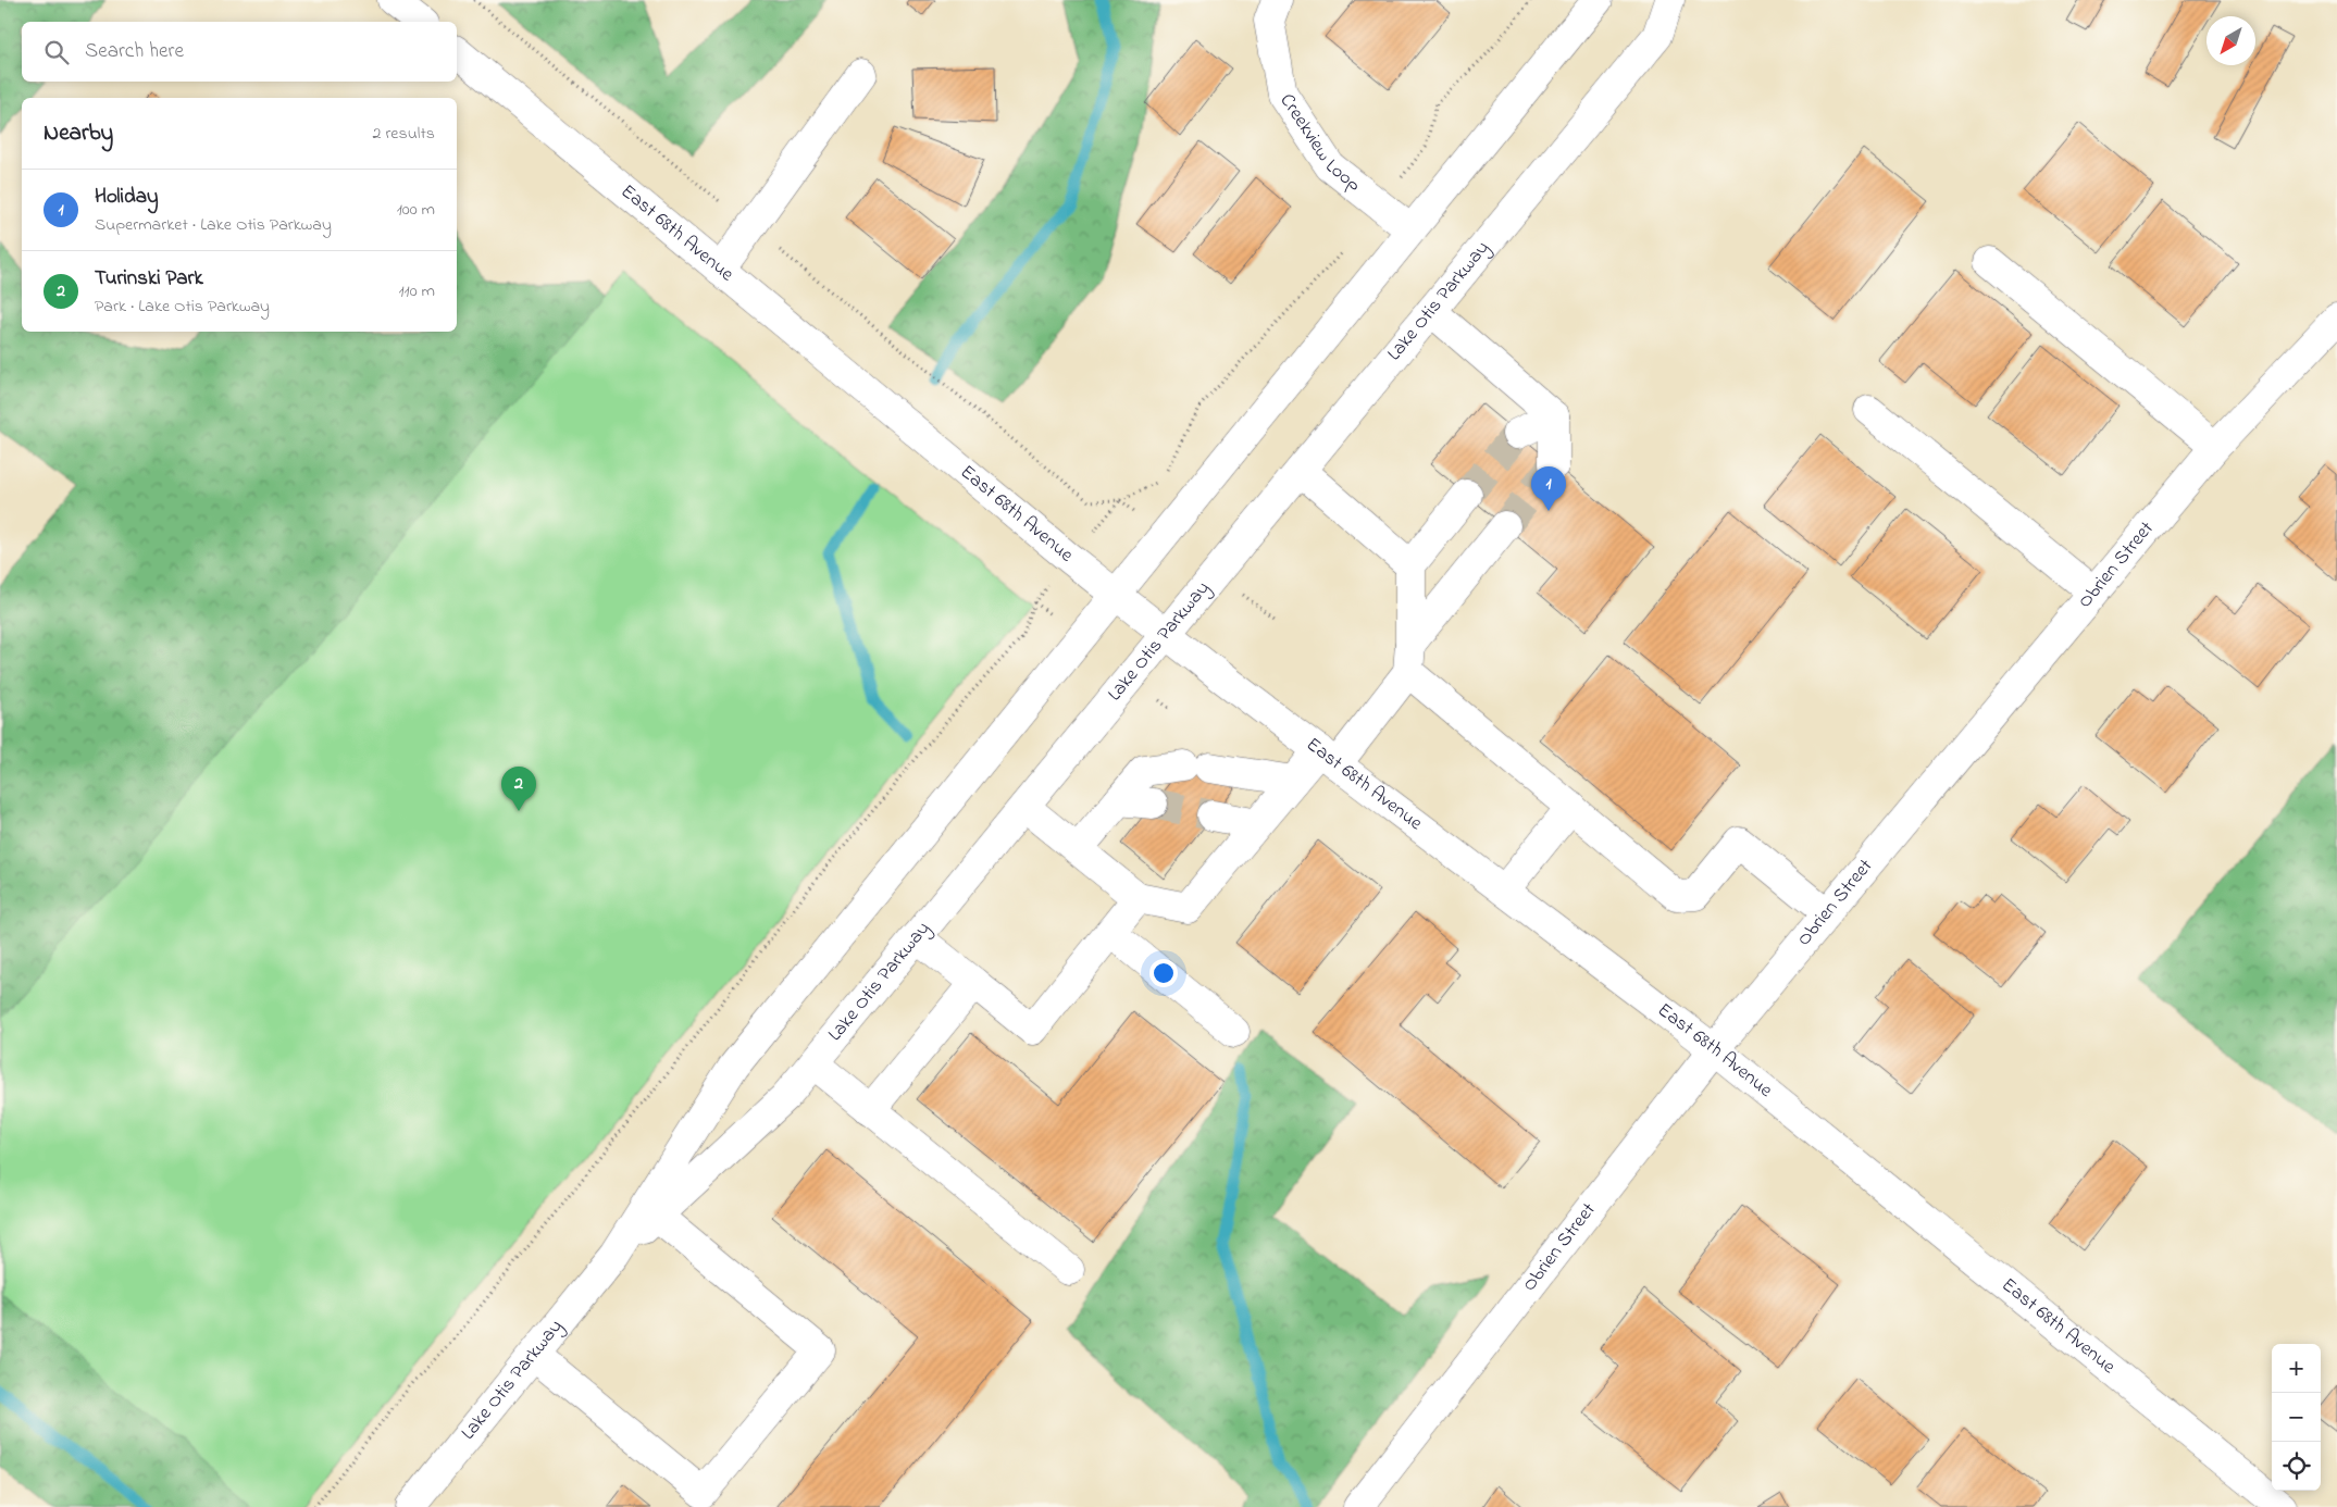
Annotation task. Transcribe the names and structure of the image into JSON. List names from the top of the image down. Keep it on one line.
{"streets":{"street":["Creekview Loop","East 68th Avenue","Lake Otis Parkway","Obrien Street"]},"crossings":[["Creekview Loop","Lake Otis Parkway"],["East 68th Avenue","Lake Otis Parkway"],["East 68th Avenue","Obrien Street"]],"north":"bottom left","page":{"search":"Search here","heading":["Nearby","2 results"],"list":[{"mark":"1","name":"Holiday","note":"Supermarket · Lake Otis Parkway","value":"100 m"},{"mark":"2","name":"Turinski Park","note":"Park · Lake Otis Parkway","value":"110 m"}],"pins":["1","2"],"map_buttons":["+","−"]}}
